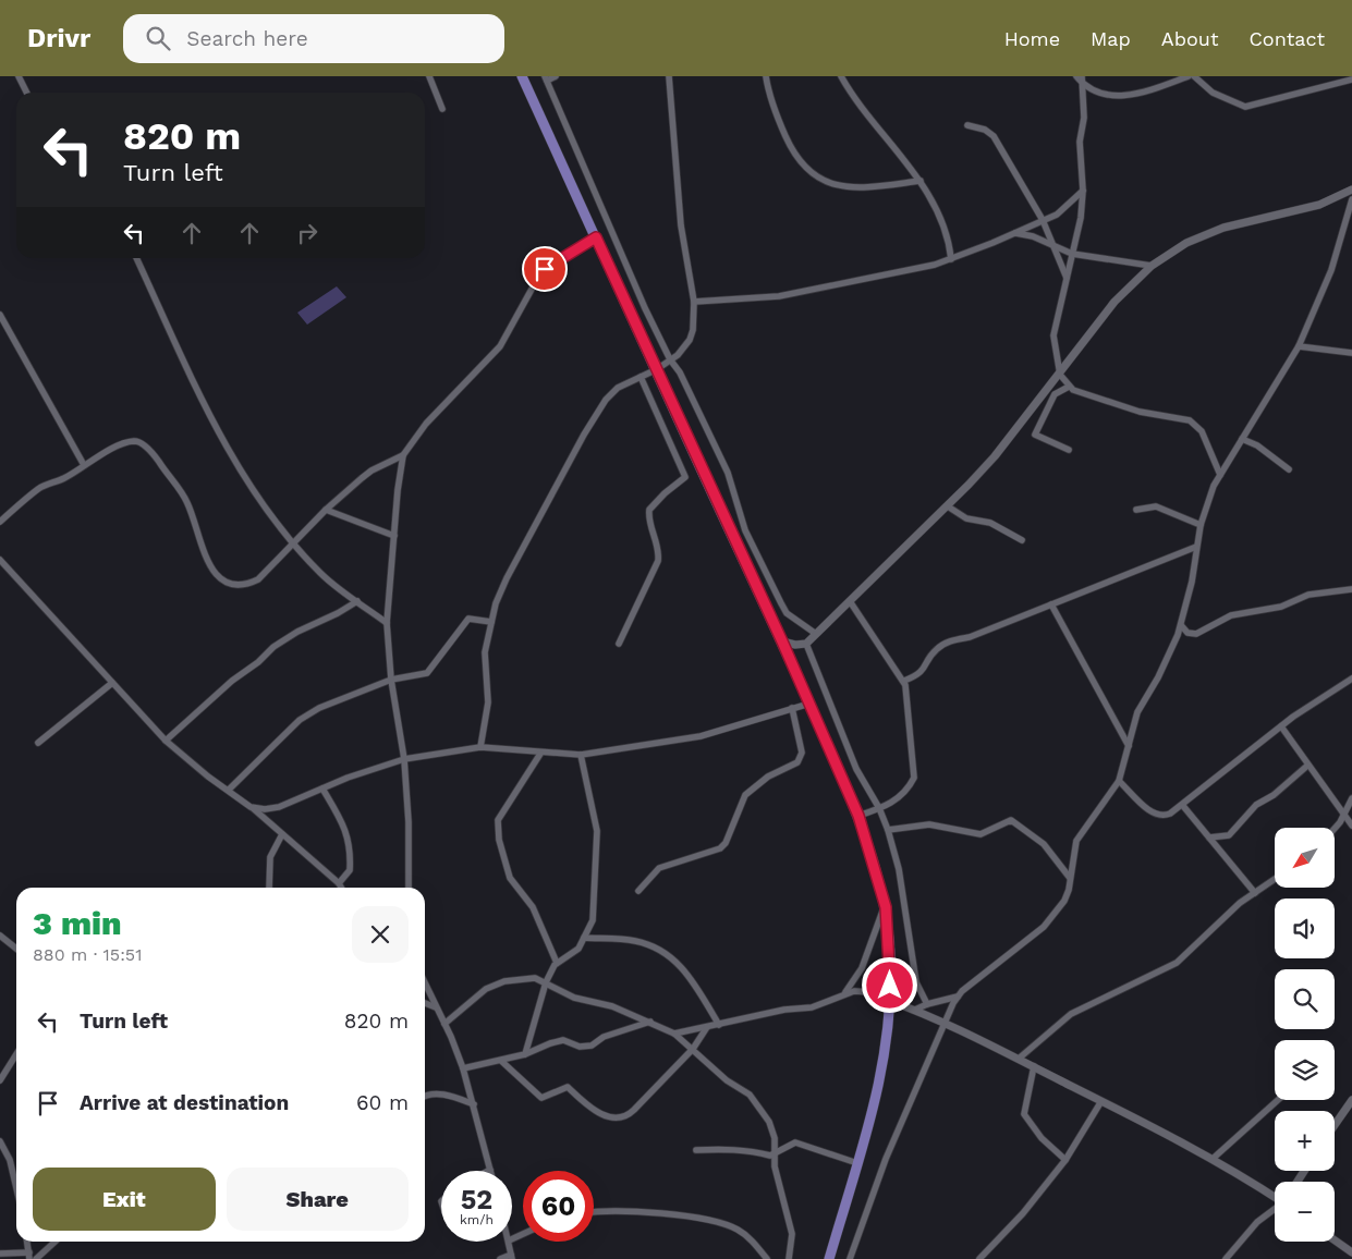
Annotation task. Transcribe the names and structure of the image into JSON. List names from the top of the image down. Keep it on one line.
{"north":"bottom left","page":{"header":"Drivr","search":"Search here","nav":["Home","Map","About","Contact"],"turn":["820 m","Turn left"],"map_buttons":["+","−"],"heading":["3 min","880 m · 15:51"],"list":[{"name":"Turn left","value":"820 m"},{"name":"Arrive at destination","value":"60 m"}],"buttons":["Exit","Share"],"speed":"52 km/h","limit":"60"}}
